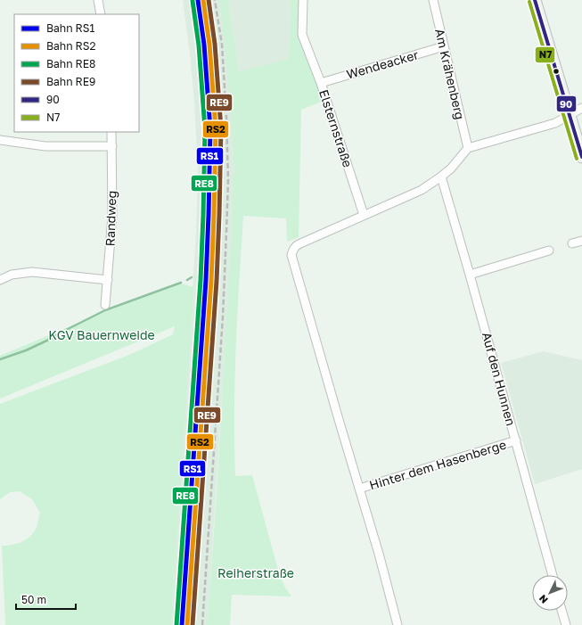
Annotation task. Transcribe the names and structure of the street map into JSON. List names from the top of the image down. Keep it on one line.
{"streets":{"street":["Wendeacker","Am Krähenberg","Elsternstraße","Randweg","Auf den Hunnen","Hinter dem Hasenberge"]},"crossings":[["Wendeacker","Am Krähenberg"],["Wendeacker","Elsternstraße"],["Auf den Hunnen","Hinter dem Hasenberge"]],"parks":["KGV Bauernweide","Reiherstraße"],"lines":["rail line RS1","rail line RS2","rail line RE9","transit line 90","rail line RE8","transit line N7"],"legend":["Bahn RS1","Bahn RS2","Bahn RE8","Bahn RE9","90","N7"],"scale_bar":"50 m","north":"bottom left"}
